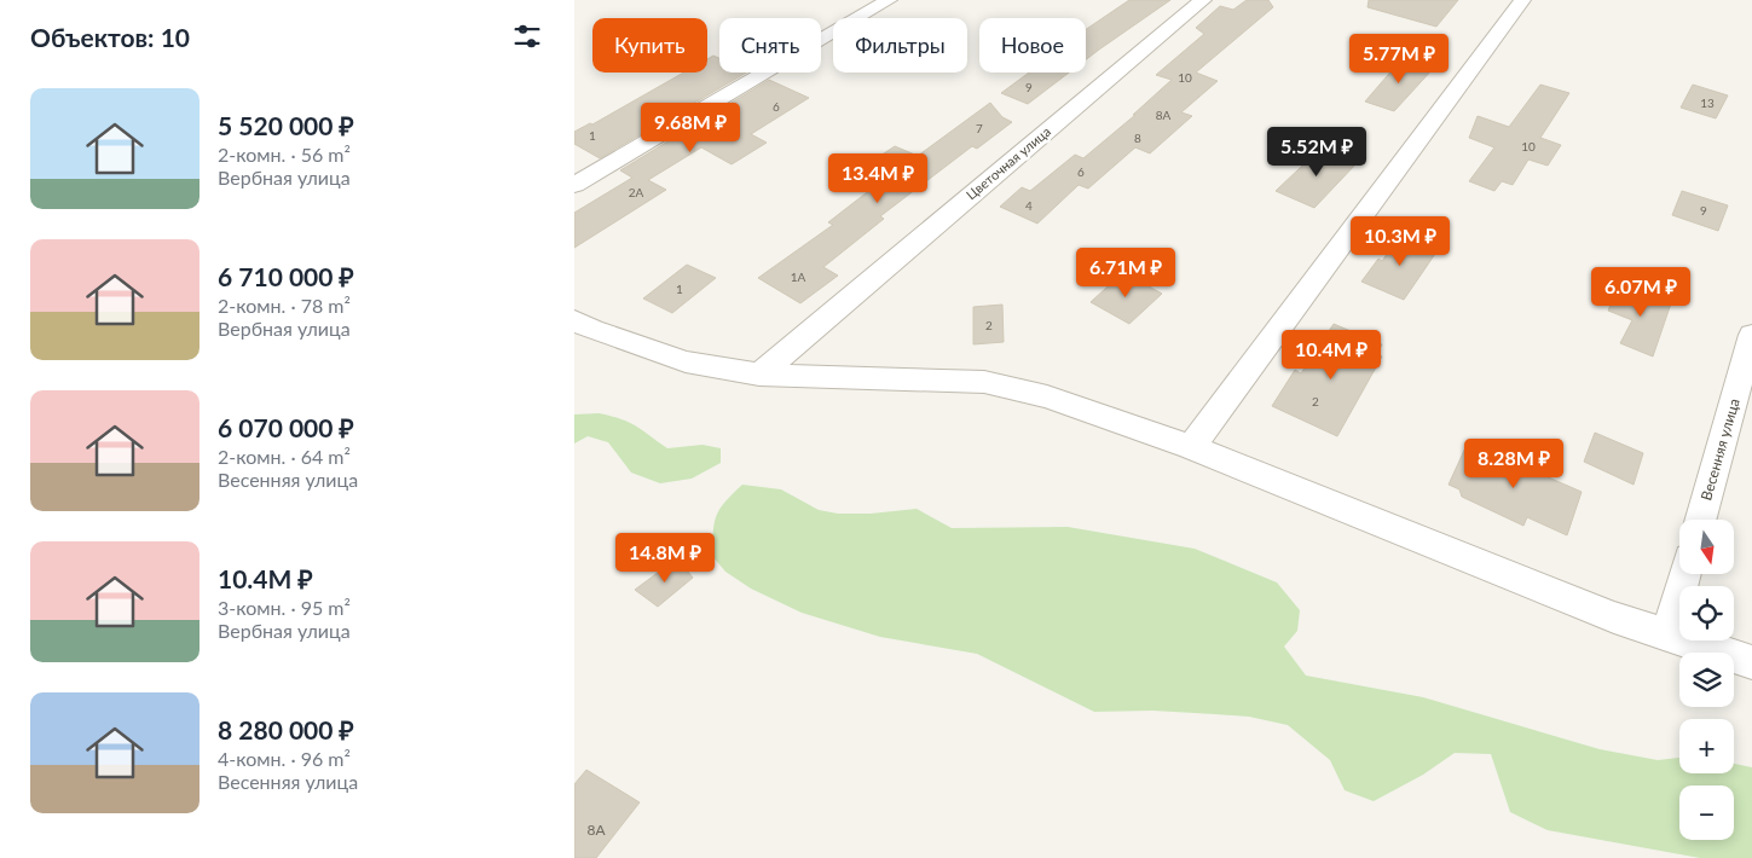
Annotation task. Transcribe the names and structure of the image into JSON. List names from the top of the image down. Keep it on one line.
{"streets":{"street":["Цветочная улица","Весенняя улица"]},"house_numbers":["10","9","13","6","8А","7","1","8","10","6","2А","4","9","1А","1","2","2","8А"],"north":"bottom","page":{"heading":"Объектов: 10","chip":["Купить","Снять","Фильтры","Новое"],"price":["5.77M ₽","9.68M ₽","5.52M ₽","13.4M ₽","10.3M ₽","6.71M ₽","6.07M ₽","10.4M ₽","8.28M ₽","14.8M ₽"],"list":[{"name":"5 520 000 ₽","note":"2-комн. · 56 m² · Вербная улица"},{"name":"6 710 000 ₽","note":"2-комн. · 78 m² · Вербная улица"},{"name":"6 070 000 ₽","note":"2-комн. · 64 m² · Весенняя улица"},{"name":"10.4M ₽","note":"3-комн. · 95 m² · Вербная улица"},{"name":"8 280 000 ₽","note":"4-комн. · 96 m² · Весенняя улица"}],"map_buttons":["+","−"]}}
